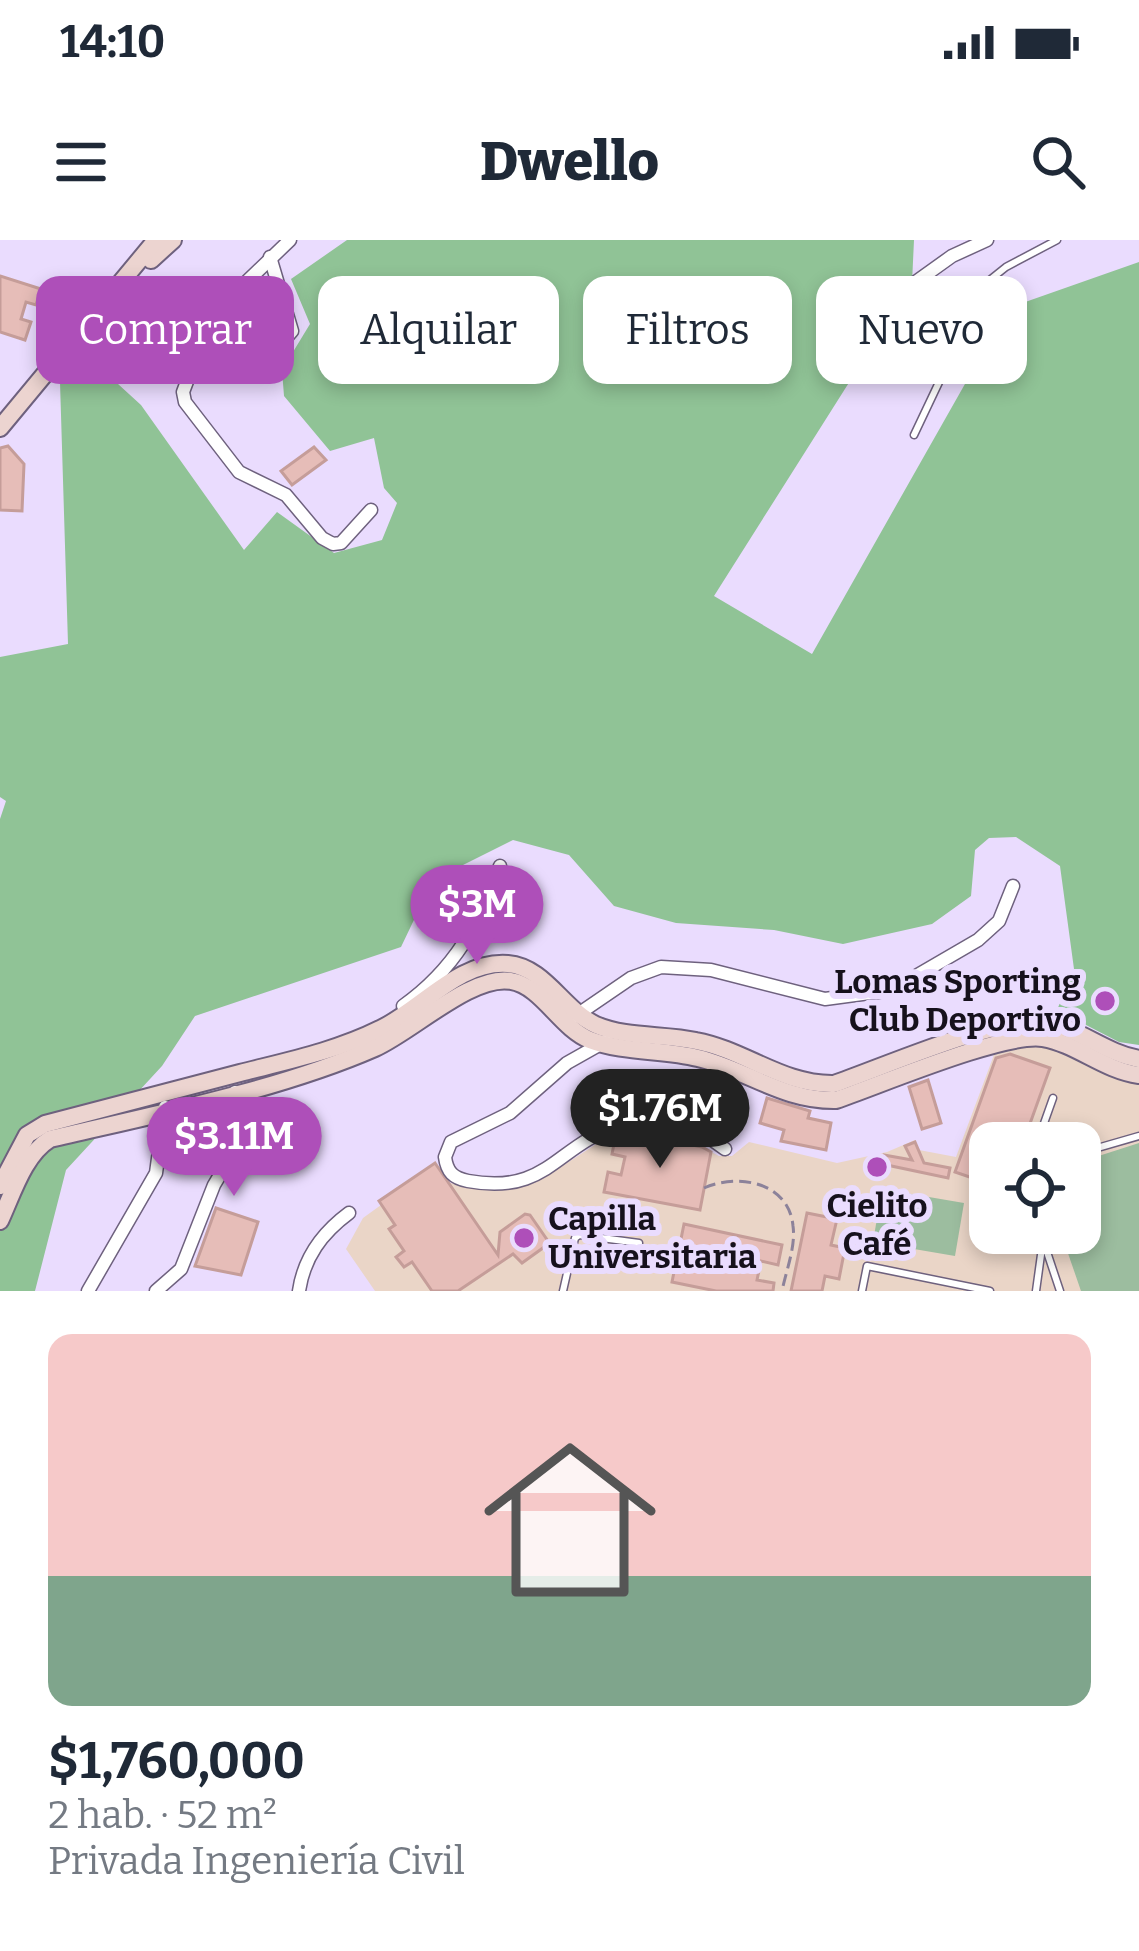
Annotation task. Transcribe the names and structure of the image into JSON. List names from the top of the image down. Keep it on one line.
{"places":["Lomas Sporting Club Deportivo","Cielito Café","Capilla Universitaria"],"page":{"status":"14:10","header":"Dwello","chip":["Comprar","Alquilar","Filtros","Nuevo"],"price":["$3M","$1.76M","$3.11M"],"list":[{"name":"$1,760,000","note":"2 hab. · 52 m² · Privada Ingeniería Civil"}]}}
